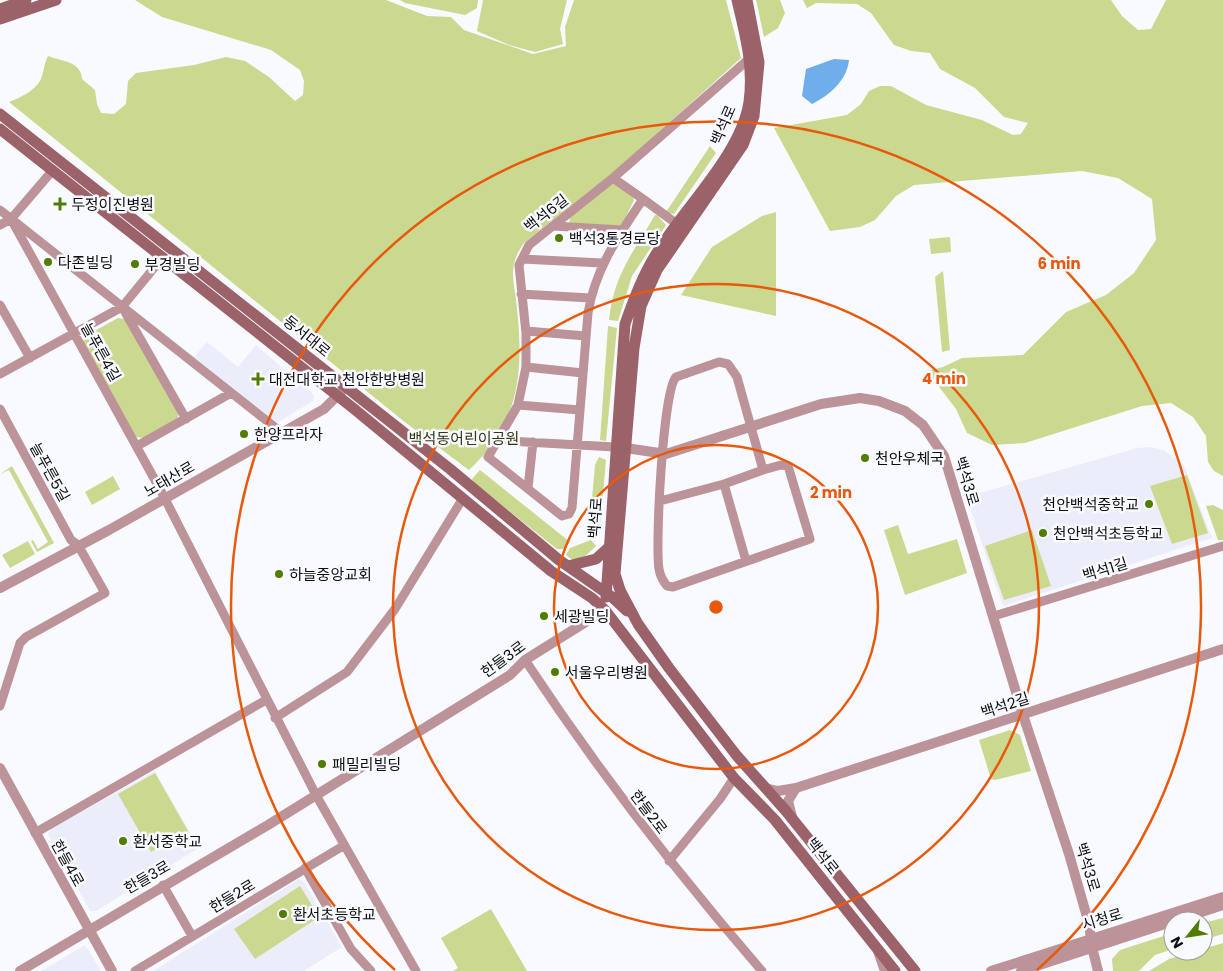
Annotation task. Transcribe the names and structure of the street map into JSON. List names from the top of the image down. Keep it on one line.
{"streets":{"main road":["백석로","동서대로"],"street":["백석6길","늘푸른4길","늘푸른5길","노태산로","백석3로","백석1길","한들3로","백석2길","한들2로","한들4로","시청로"]},"crossings":[["백석로","백석6길"],["백석로","동서대로"],["백석로","백석3로"],["백석로","한들3로"],["백석로","백석2길"],["동서대로","노태산로"],["동서대로","한들3로"],["늘푸른4길","노태산로"],["늘푸른5길","노태산로"],["백석3로","백석1길"],["백석3로","백석2길"],["백석3로","시청로"],["한들3로","한들2로"],["한들3로","한들4로"]],"parks":["백석동어린이공원"],"places":{"health":["두정이진병원","대전대학교 천안한방병원"],"other":["백석3통경로당","다존빌딩","부경빌딩","한양프라자","천안우체국","천안백석중학교","천안백석초등학교","하늘중앙교회","세광빌딩","서울우리병원","패밀리빌딩","환서중학교","환서초등학교"]},"north":"bottom left","rings":["6 min","4 min","2 min"]}
